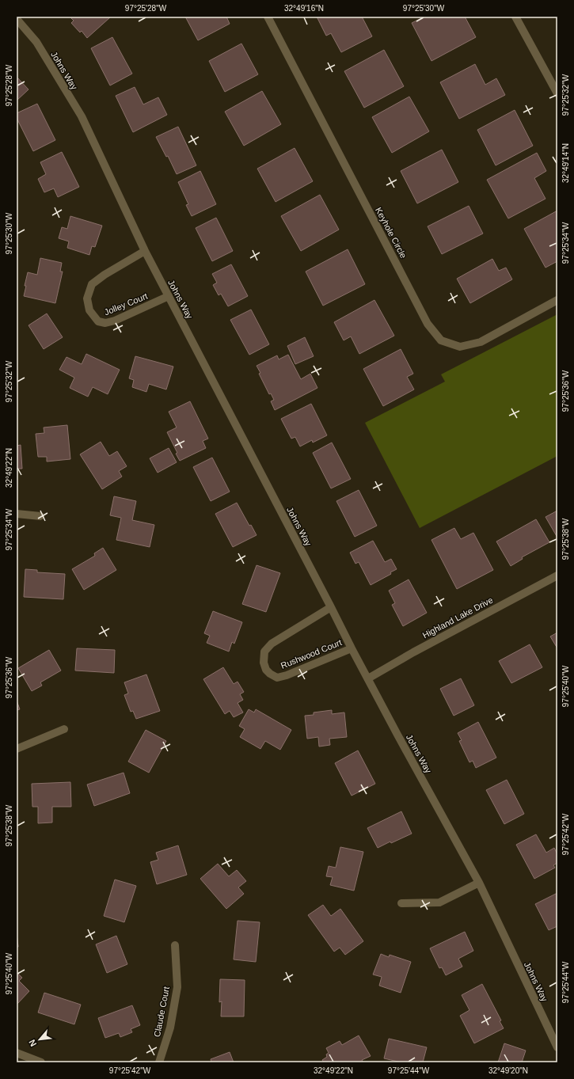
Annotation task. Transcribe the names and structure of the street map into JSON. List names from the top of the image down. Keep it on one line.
{"streets":{"street":["Johns Way","Keyhole Circle","Jolley Court","Highland Lake Drive","Rushwood Court","Claude Court"]},"crossings":[["Johns Way","Jolley Court"],["Johns Way","Highland Lake Drive"],["Johns Way","Rushwood Court"]],"north":"bottom left","coordinates":["97°25'28\"W","32°49'16\"N","97°25'30\"W","97°25'32\"W","32°49'14\"N","97°25'34\"W","97°25'36\"W","32°49'22\"N","97°25'38\"W","97°25'40\"W","97°25'42\"W","97°25'44\"W","32°49'20\"N"]}
